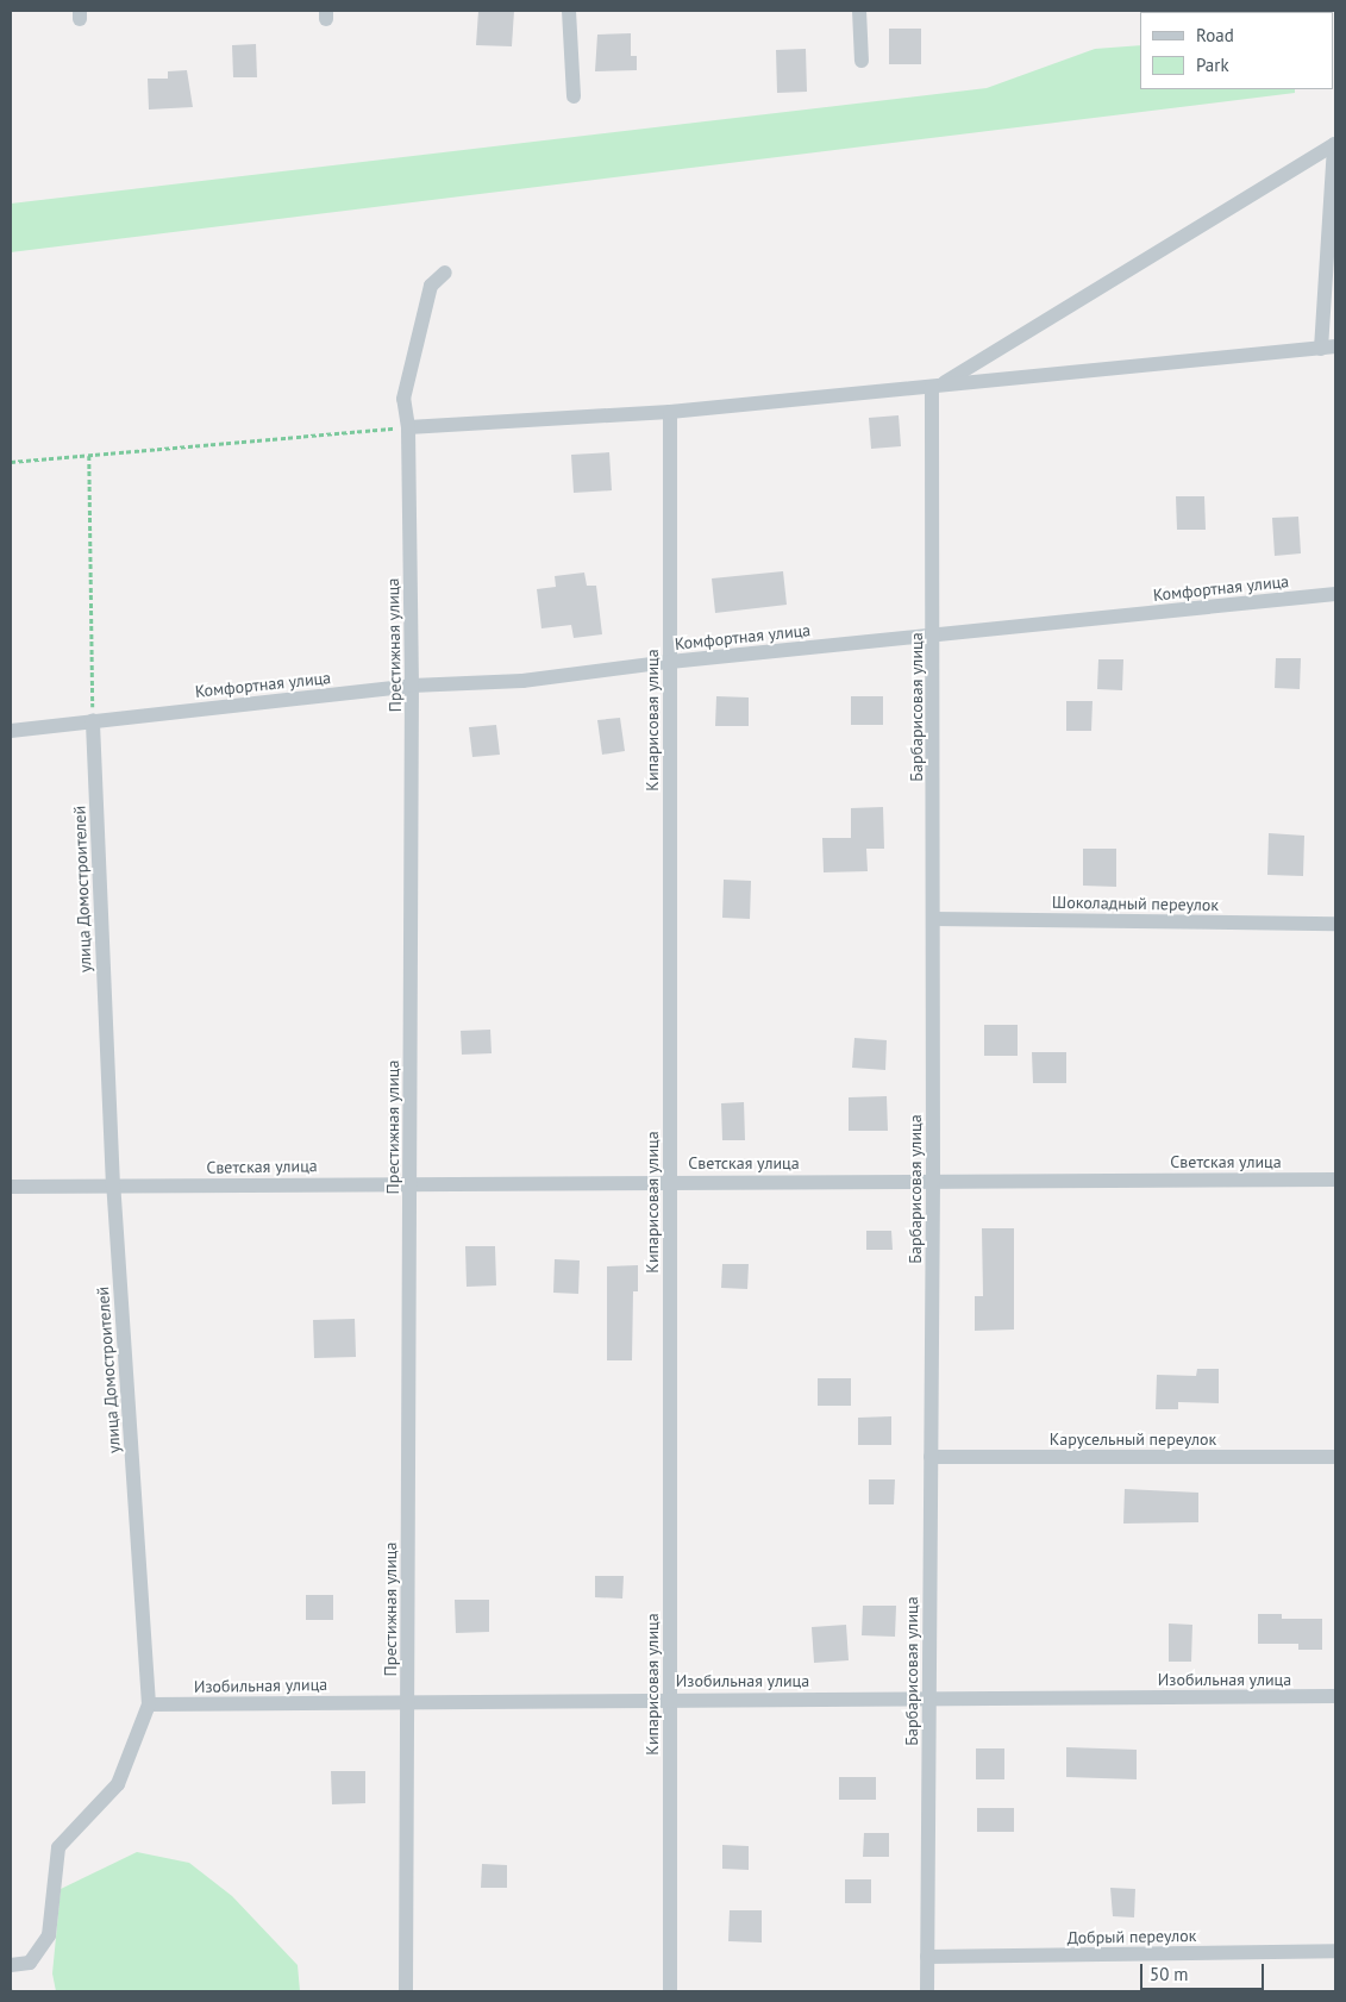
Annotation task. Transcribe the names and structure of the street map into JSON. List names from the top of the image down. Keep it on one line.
{"streets":{"street":["Комфортная улица","Престижная улица","Барбарисовая улица","Кипарисовая улица","улица Домостроителей","Шоколадный переулок","Светская улица","Карусельный переулок","Изобильная улица","Добрый переулок"]},"crossings":[["Комфортная улица","Престижная улица"],["Комфортная улица","Барбарисовая улица"],["Комфортная улица","Кипарисовая улица"],["Комфортная улица","улица Домостроителей"],["Престижная улица","Светская улица"],["Престижная улица","Изобильная улица"],["Барбарисовая улица","Шоколадный переулок"],["Барбарисовая улица","Светская улица"],["Барбарисовая улица","Карусельный переулок"],["Барбарисовая улица","Изобильная улица"],["Барбарисовая улица","Добрый переулок"],["Кипарисовая улица","Светская улица"],["Кипарисовая улица","Изобильная улица"],["улица Домостроителей","Светская улица"],["улица Домостроителей","Изобильная улица"]],"legend":["Road","Park"],"scale_bar":"50 m"}
